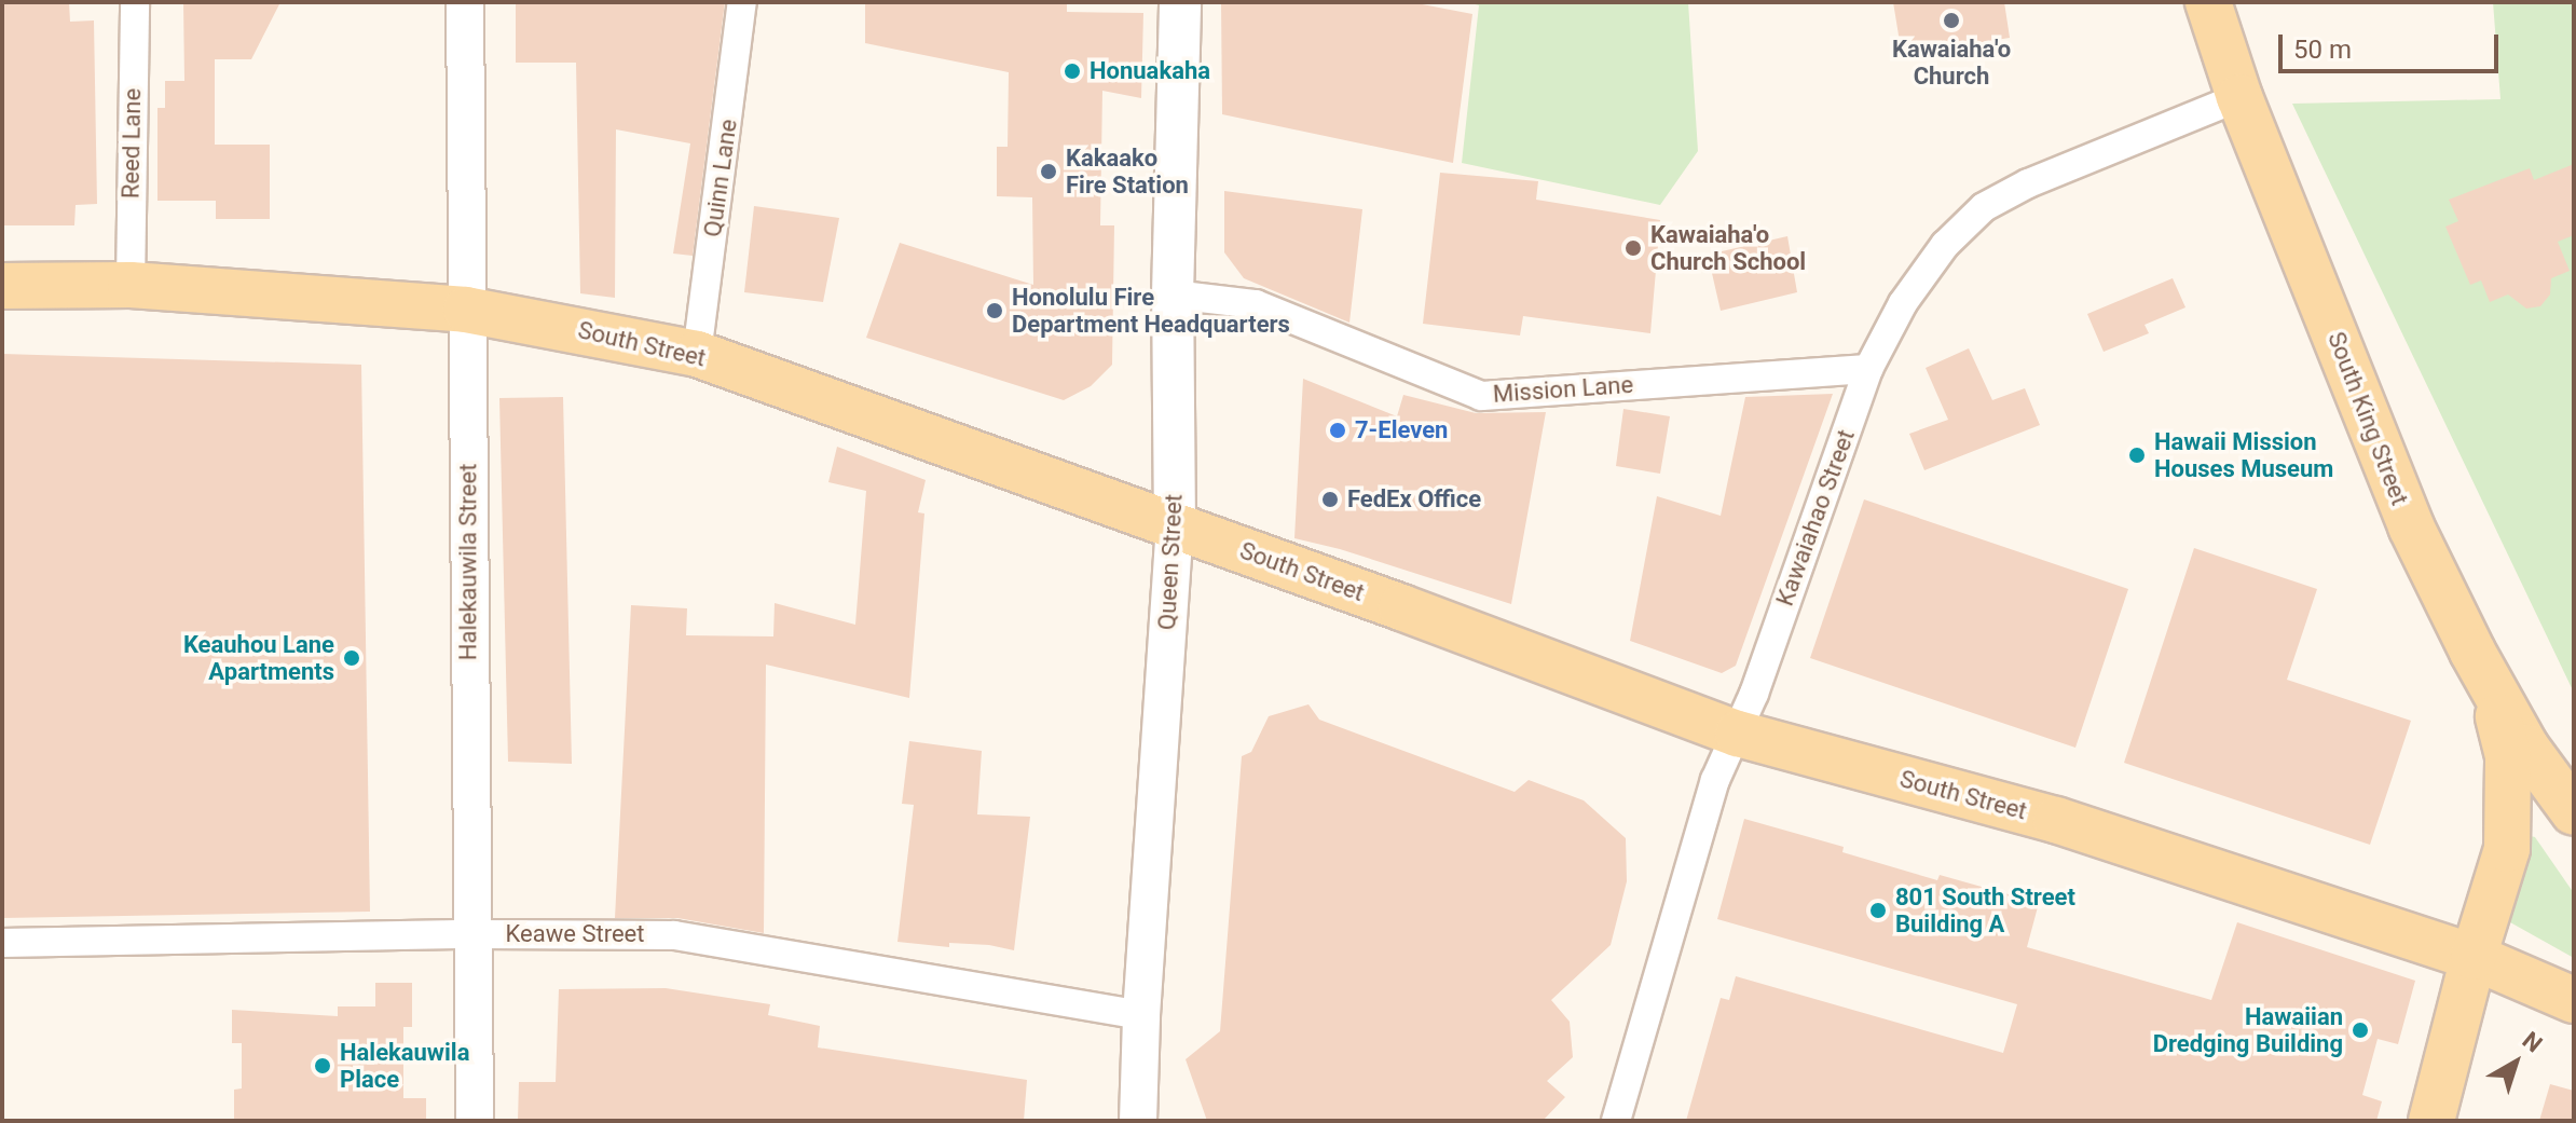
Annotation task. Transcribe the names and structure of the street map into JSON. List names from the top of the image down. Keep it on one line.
{"streets":{"main road":["South Street","South King Street","Queen Street"],"street":["Reed Lane","Quinn Lane","Mission Lane","Kawaiahao Street","Halekauwila Street","Keawe Street"]},"crossings":[["Reed Lane","South Street"],["Quinn Lane","South Street"],["South Street","Kawaiahao Street"],["South Street","Halekauwila Street"],["South Street","Queen Street"],["Mission Lane","Kawaiahao Street"],["Mission Lane","Queen Street"],["South King Street","Kawaiahao Street"],["Halekauwila Street","Keawe Street"],["Queen Street","Keawe Street"]],"places":["Kawaiaha'o Church","Honuakaha","Kakaako Fire Station","Kawaiaha'o Church School","Honolulu Fire Department Headquarters","7-Eleven","Hawaii Mission Houses Museum","FedEx Office","Keauhou Lane Apartments","801 South Street Building A","Hawaiian Dredging Building","Halekauwila Place"],"scale_bar":"50 m","north":"top right"}
